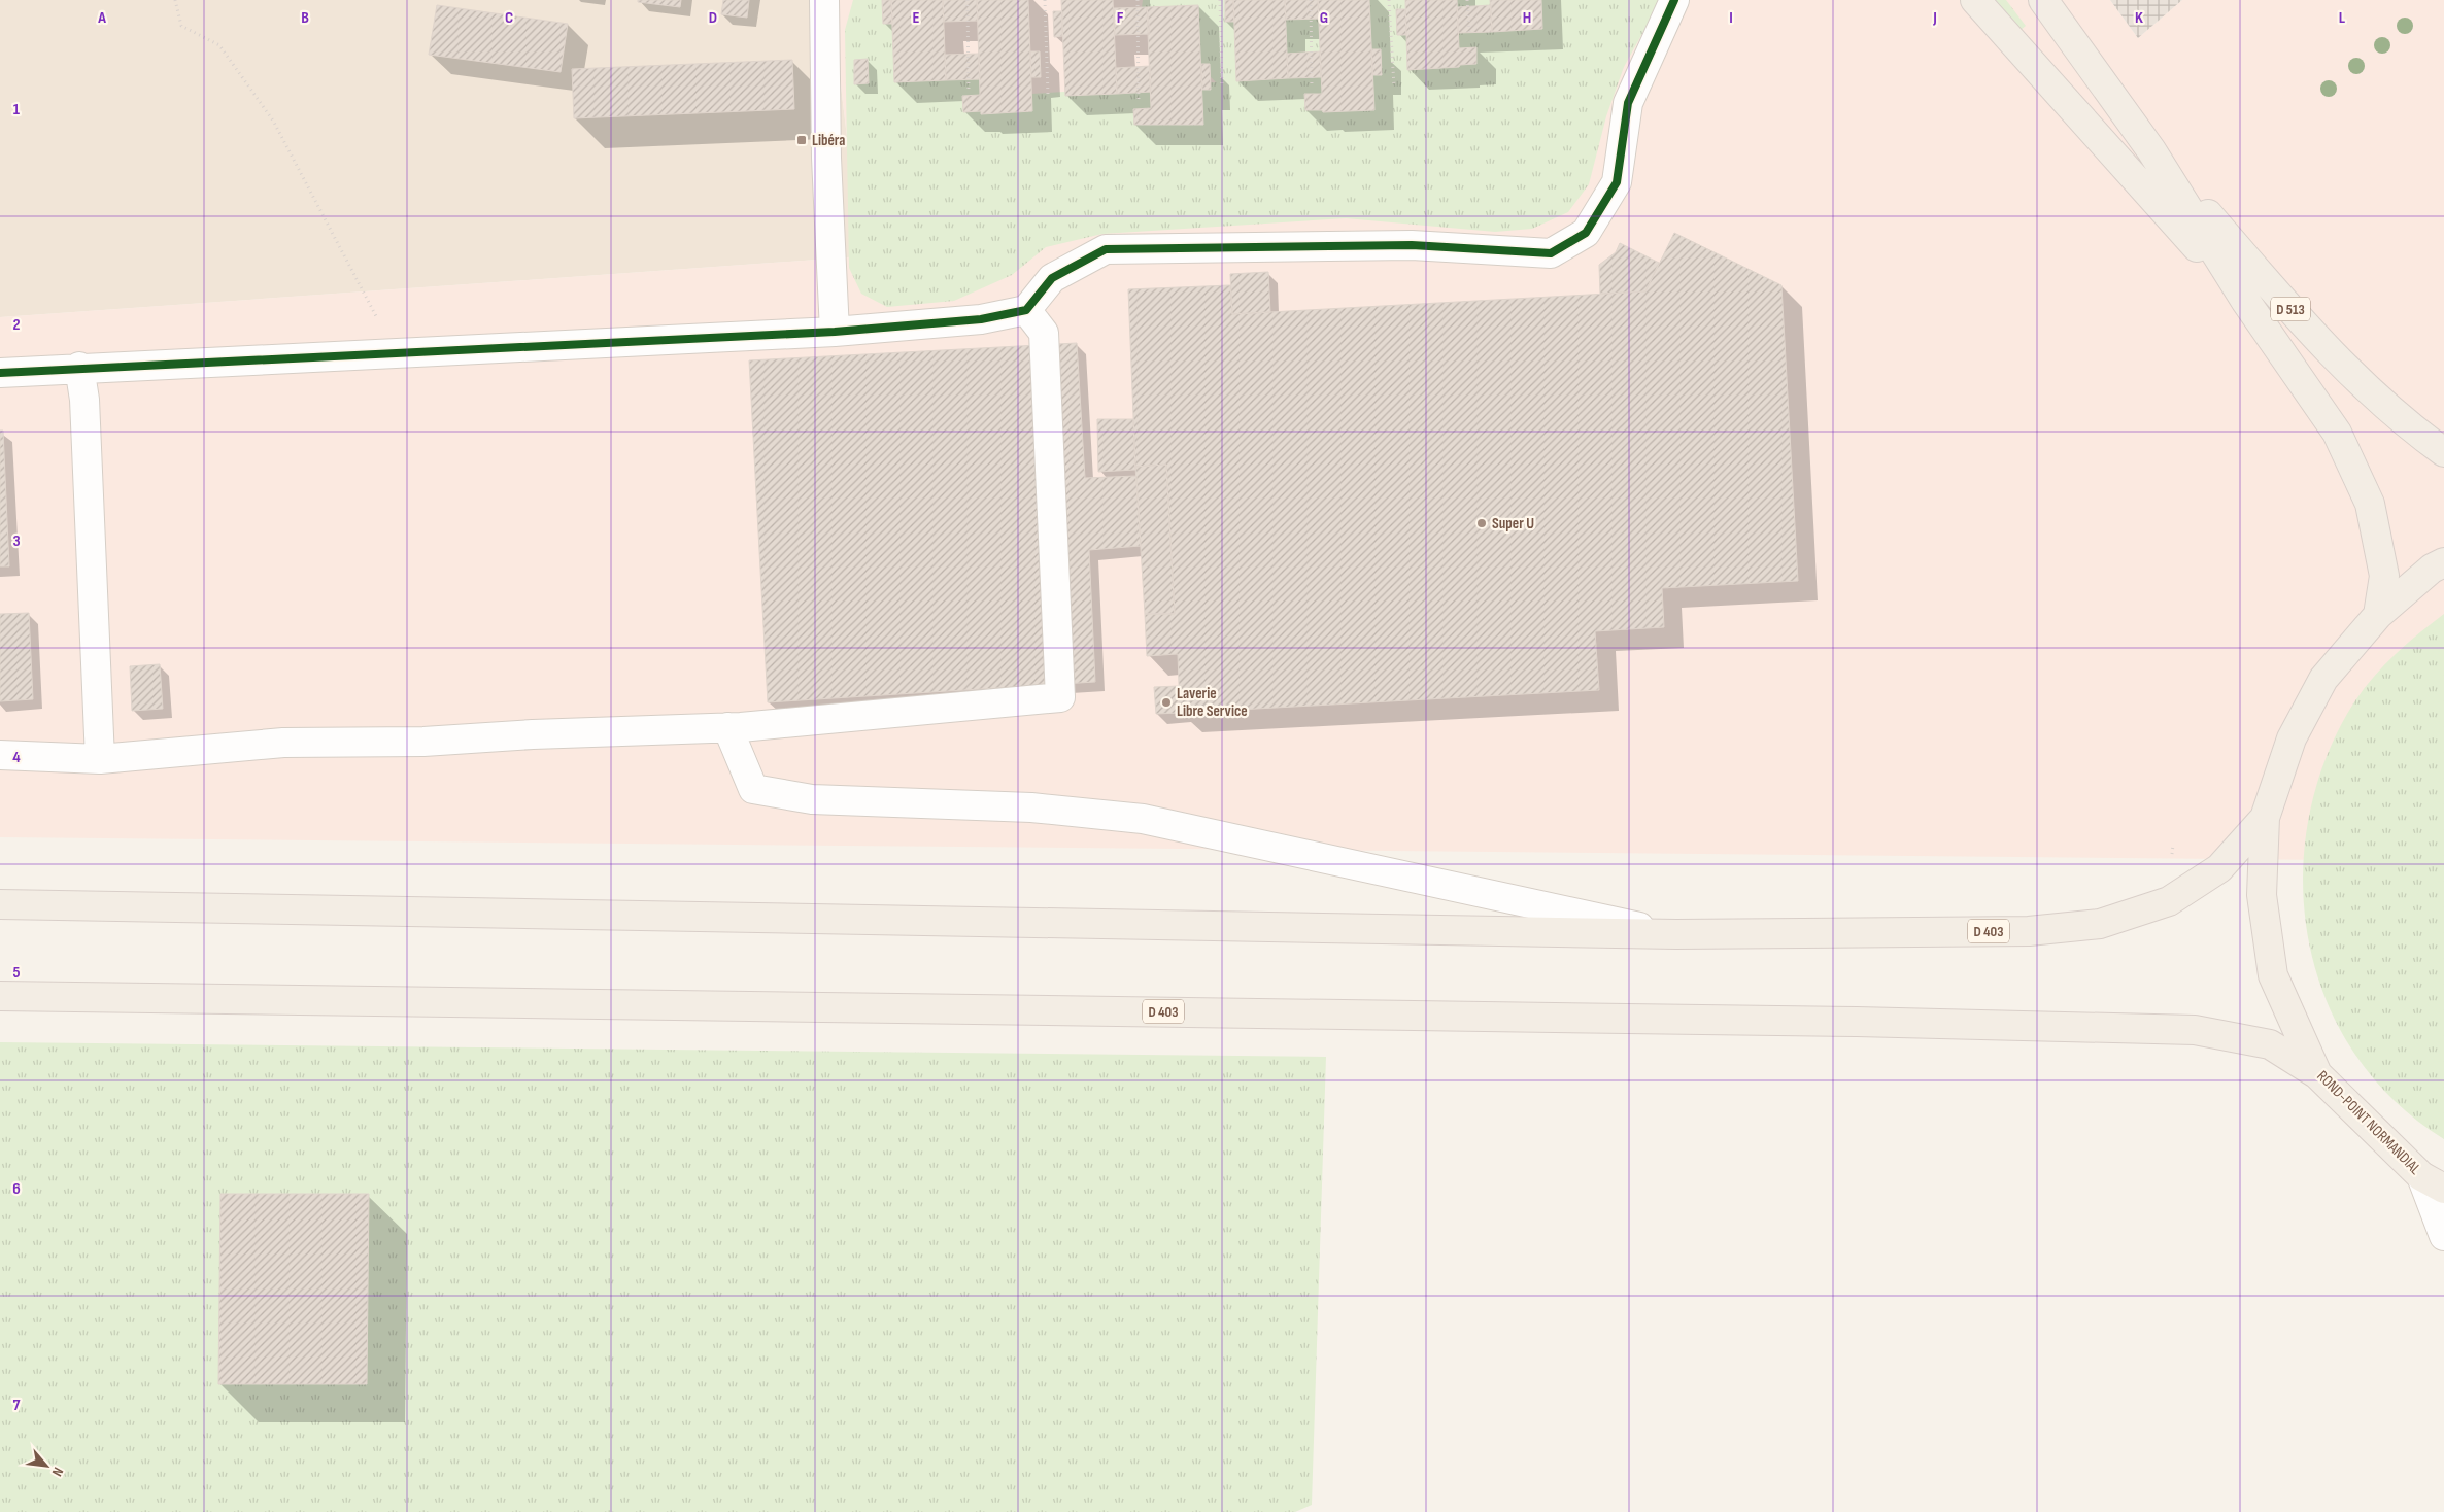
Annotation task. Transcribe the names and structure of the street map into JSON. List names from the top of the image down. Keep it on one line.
{"streets":{"main road":["D 513","D 403","ROND-POINT NORMANDIAL"]},"crossings":[["D 513","ROND-POINT NORMANDIAL"],["D 403","ROND-POINT NORMANDIAL"]],"places":{"transit":["Libéra"],"other":["Super U","Laverie Libre Service"]},"north":"bottom right","grid":{"columns":["A","B","C","D","E","F","G","H","I","J","K","L"],"rows":["1","2","3","4","5","6","7"]}}
